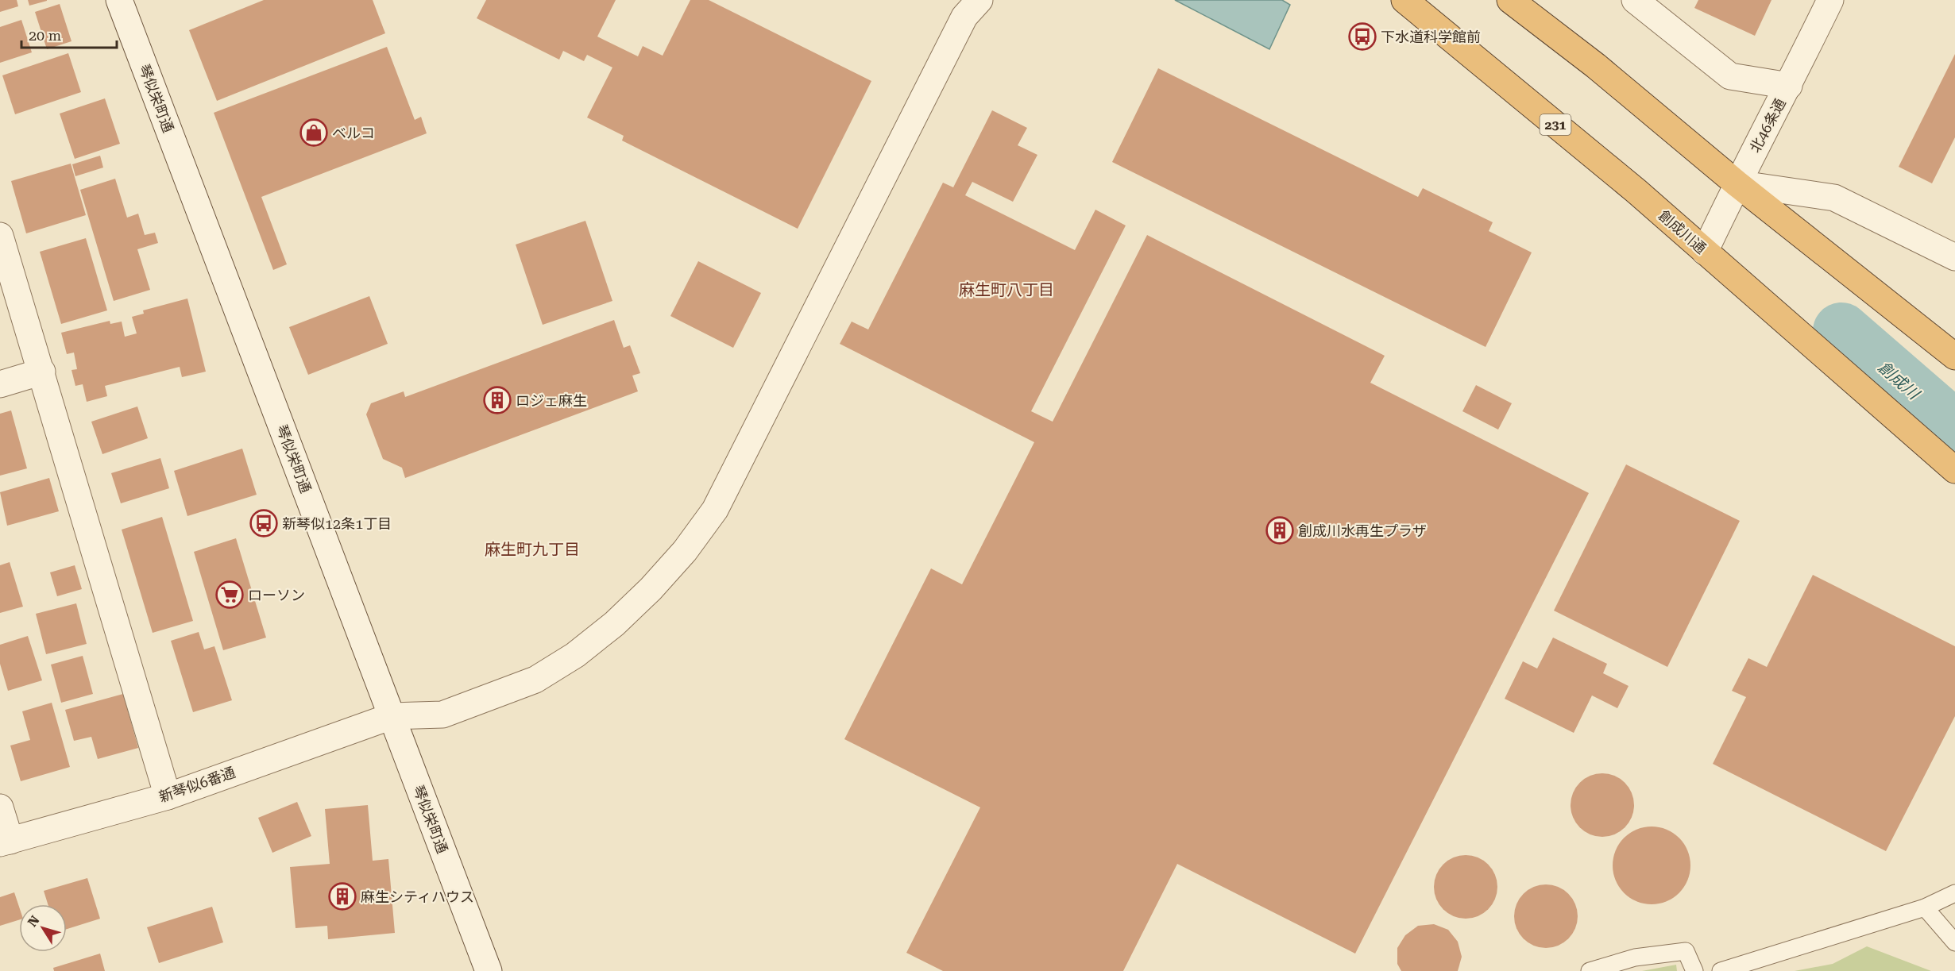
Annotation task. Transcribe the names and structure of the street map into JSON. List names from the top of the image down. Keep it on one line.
{"streets":{"highway":["231","創成川通"],"street":["琴似栄町通","北46条通","新琴似6番通"]},"crossings":[["琴似栄町通","新琴似6番通"],["北46条通","創成川通"]],"districts":["麻生町八丁目","麻生町九丁目"],"water":["創成川"],"places":{"bus stop":["下水道科学館前","新琴似12条1丁目"],"shop":["ベルコ"],"building":["ロジェ麻生","創成川水再生プラザ","麻生シティハウス"],"supermarket":["ローソン"]},"scale_bar":"20 m","north":"top left"}
